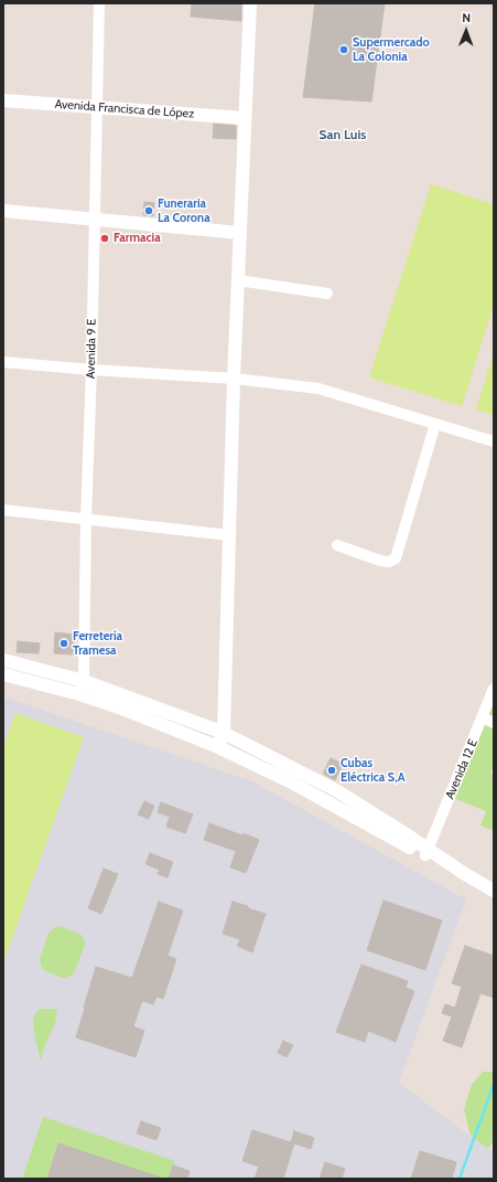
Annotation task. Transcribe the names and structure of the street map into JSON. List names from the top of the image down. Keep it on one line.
{"streets":{"street":["Avenida Francisca de López","Avenida 9 E","Avenida 12 E"]},"crossings":[["Avenida Francisca de López","Avenida 9 E"]],"districts":["San Luis"],"places":["Supermercado La Colonia","Funeraria La Corona","Farmacia","Ferretería Tramesa","Cubas Eléctrica S,A"],"north":"top"}
